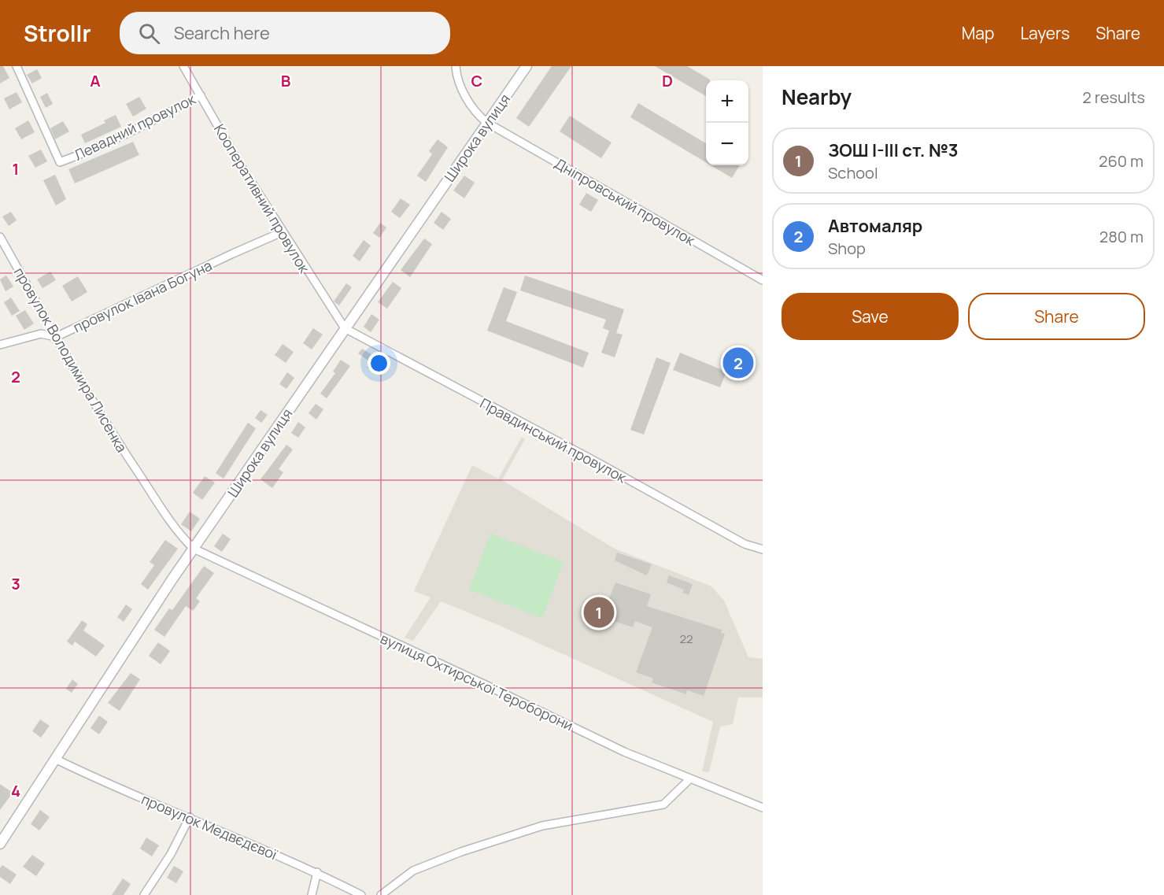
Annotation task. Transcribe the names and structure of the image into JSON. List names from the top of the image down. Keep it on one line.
{"streets":{"street":["Левадний провулок","Широка вулиця","Кооперативний провулок","Дніпровський провулок","провулок Івана Богуна","провулок Володимира Лисенка","Правдинський провулок","вулиця Охтирської Тероборони","провулок Медвєдєвої"]},"crossings":[["Левадний провулок","Кооперативний провулок"],["Широка вулиця","Кооперативний провулок"],["Широка вулиця","Дніпровський провулок"],["Широка вулиця","провулок Володимира Лисенка"],["Широка вулиця","Правдинський провулок"],["Широка вулиця","вулиця Охтирської Тероборони"],["Широка вулиця","провулок Медвєдєвої"],["Кооперативний провулок","провулок Івана Богуна"],["Кооперативний провулок","Правдинський провулок"],["провулок Івана Богуна","провулок Володимира Лисенка"],["провулок Володимира Лисенка","вулиця Охтирської Тероборони"]],"house_numbers":["22"],"page":{"header":"Strollr","search":"Search here","nav":["Map","Layers","Share"],"heading":["Nearby","2 results"],"map_buttons":["+","−"],"list":[{"mark":"1","name":"ЗОШ І-ІІІ ст. №3","note":"School","value":"260 m"},{"mark":"2","name":"Автомаляр","note":"Shop","value":"280 m"}],"buttons":["Save","Share"],"pins":["2","1"]},"grid":{"columns":["A","B","C","D"],"rows":["1","2","3","4"]}}
